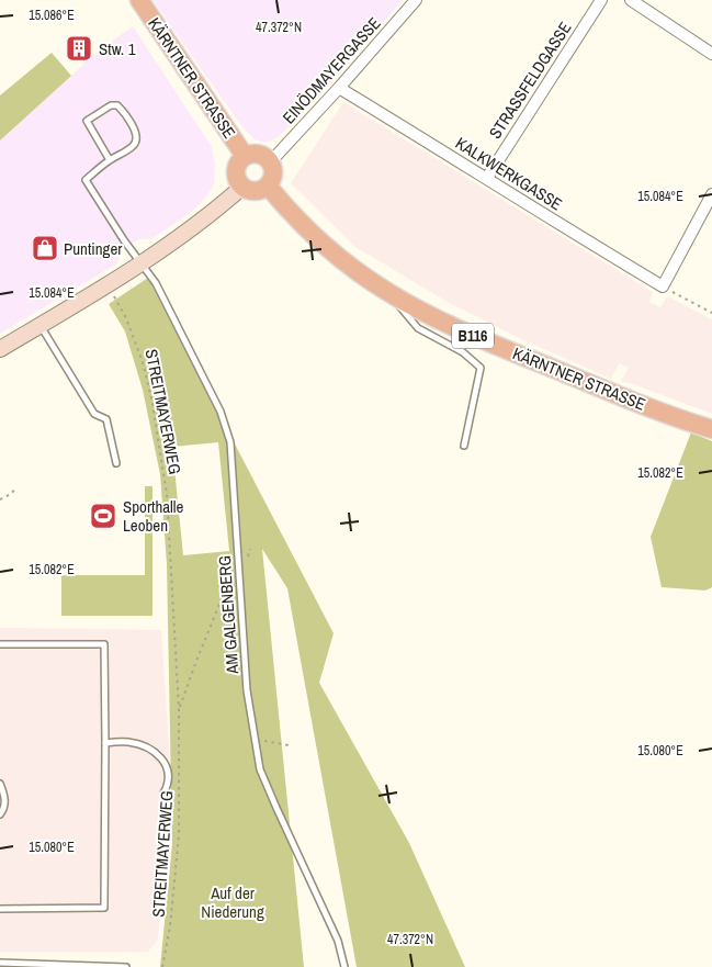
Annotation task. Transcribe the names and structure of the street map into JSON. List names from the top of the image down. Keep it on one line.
{"streets":{"main road":["KÄRNTNER STRASSE","B116"],"street":["EINÖDMAYERGASSE","STRASSFELDGASSE","KALKWERKGASSE"],"lane":["AM GALGENBERG"],"path":["STREITMAYERWEG"]},"crossings":[["EINÖDMAYERGASSE","KÄRNTNER STRASSE"],["EINÖDMAYERGASSE","KALKWERKGASSE"],["STRASSFELDGASSE","KALKWERKGASSE"],["STREITMAYERWEG","AM GALGENBERG"]],"parks":["Auf der Niederung"],"places":{"building":["Stw. 1"],"shop":["Puntinger"],"sports":["Sporthalle Leoben"]},"coordinates":["15.086°E","47.372°N","15.084°E","15.082°E","15.080°E"]}
